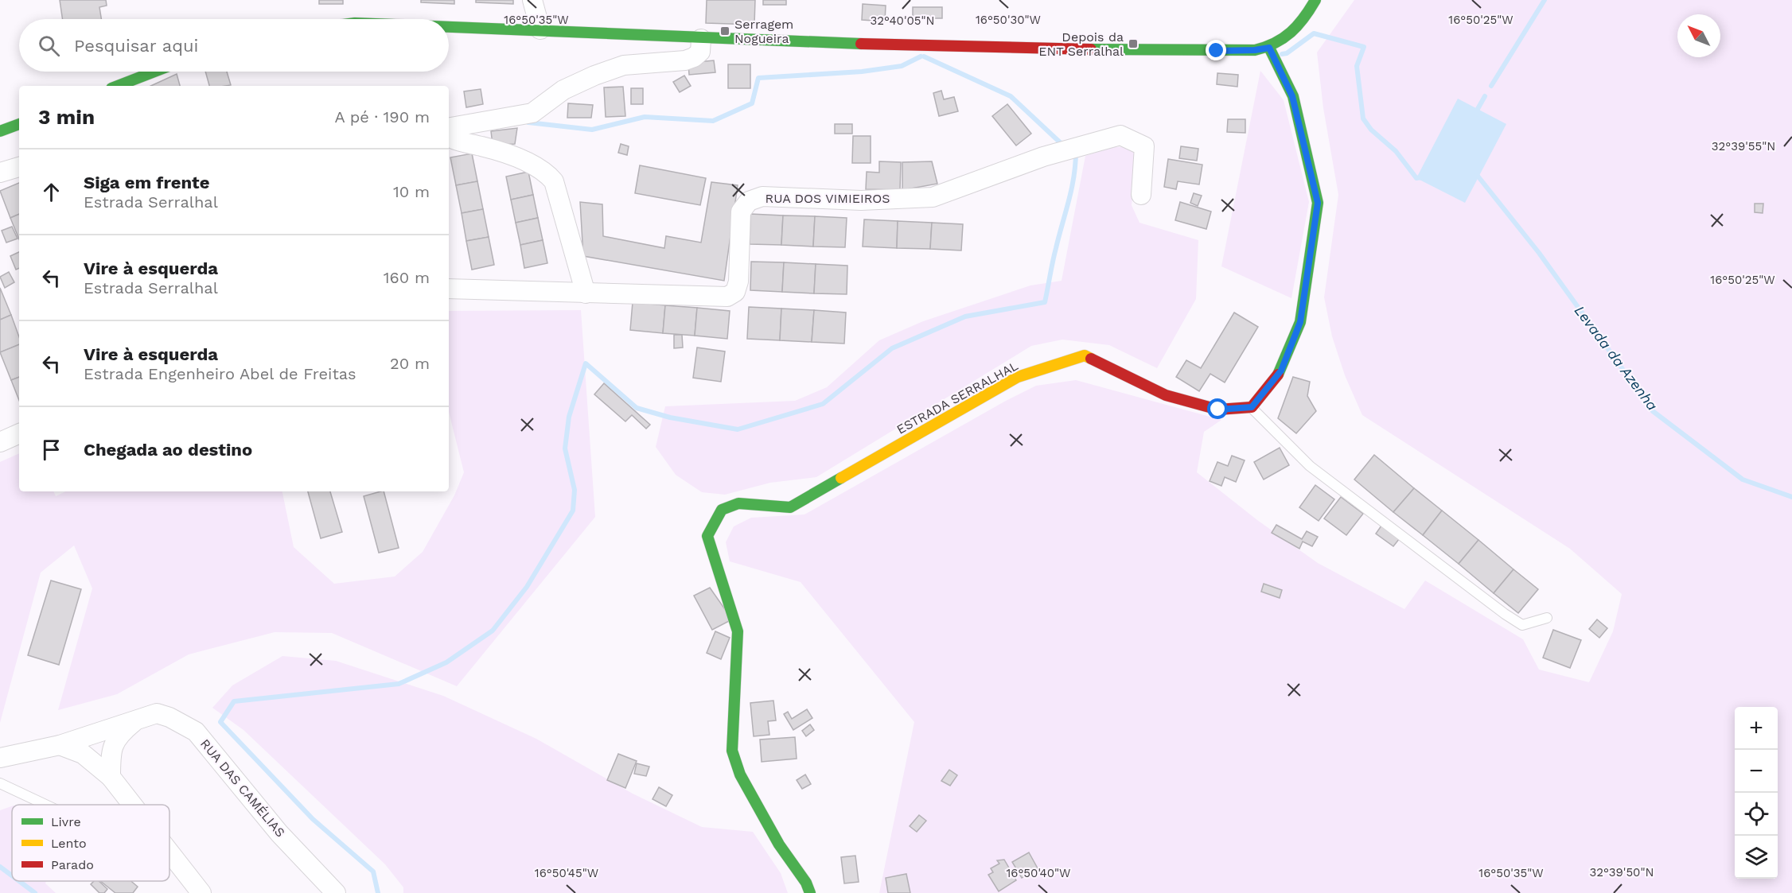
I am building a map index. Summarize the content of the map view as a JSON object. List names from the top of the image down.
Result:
{
  "streets": {
    "street": ["RUA DOS VIMIEIROS", "ESTRADA SERRALHAL", "RUA DAS CAMÉLIAS"]
  },
  "water": ["Levada da Azenha"],
  "places": {
    "transit": ["Serragem Nogueira", "Depois da ENT Serralhal"]
  },
  "legend": ["Livre", "Lento", "Parado"],
  "north": "top left",
  "page": {
    "search": "Pesquisar aqui",
    "heading": ["3 min", "A pé · 190 m"],
    "list": [
      ["Siga em frente", "Estrada Serralhal", "10 m"],
      ["Vire à esquerda", "Estrada Serralhal", "160 m"],
      ["Vire à esquerda", "Estrada Engenheiro Abel de Freitas", "20 m"],
      "Chegada ao destino"
    ],
    "map_buttons": ["+", "−"]
  },
  "coordinates": [
    "16°50'35\"W",
    "16°50'30\"W",
    "16°50'25\"W",
    "32°40'05\"N",
    "32°39'55\"N",
    "32°39'50\"N",
    "16°50'45\"W",
    "16°50'40\"W"
  ]
}
